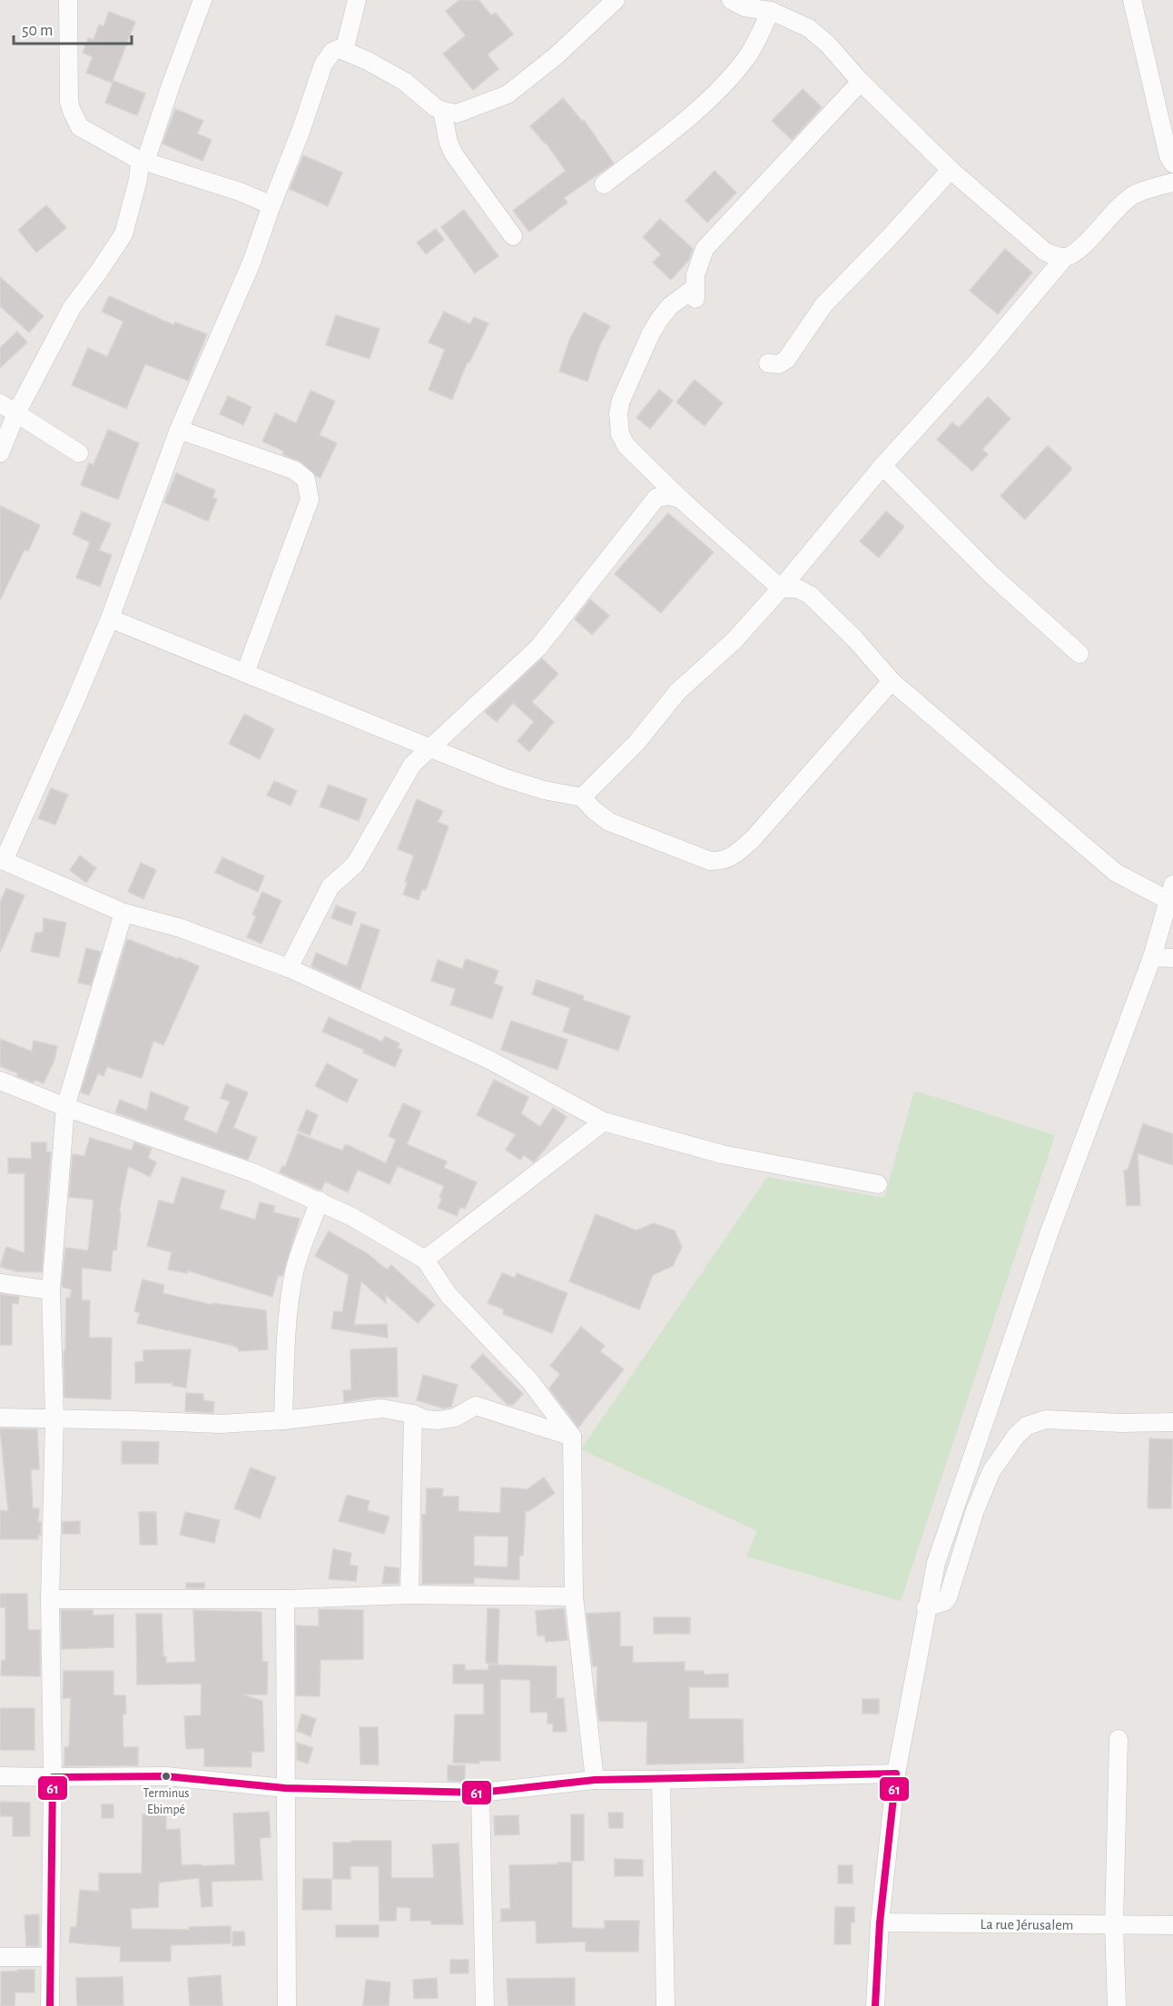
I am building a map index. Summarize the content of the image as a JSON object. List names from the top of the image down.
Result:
{
  "streets": {
    "street": ["La rue Jérusalem"]
  },
  "places": ["Terminus Ebimpé"],
  "lines": ["transit line 61"],
  "scale_bar": "50 m"
}
